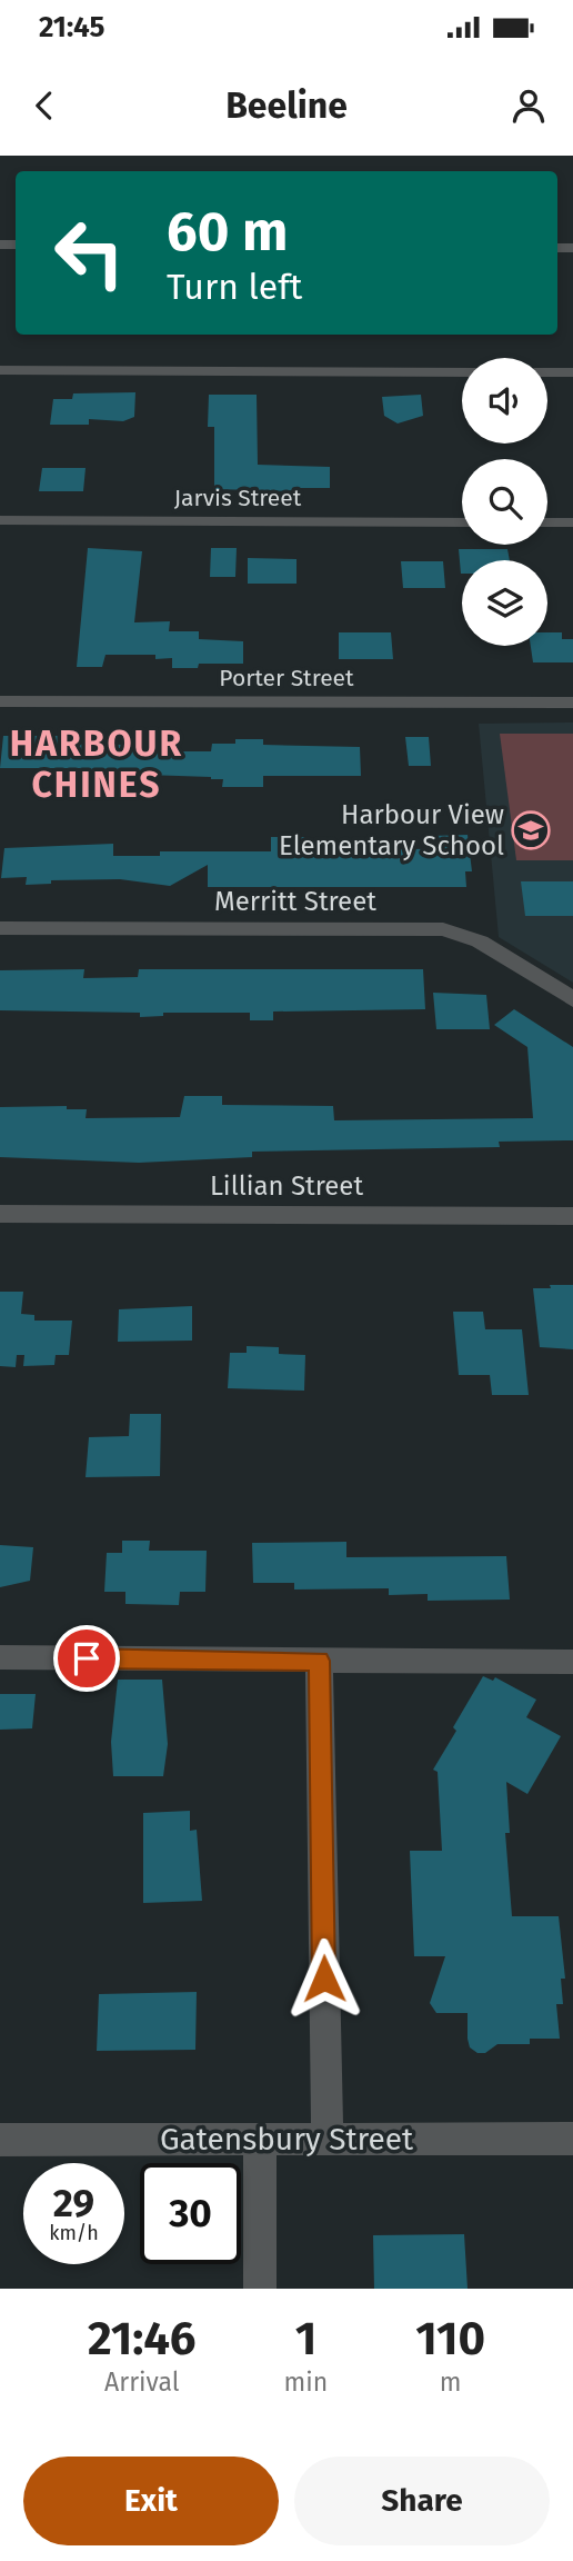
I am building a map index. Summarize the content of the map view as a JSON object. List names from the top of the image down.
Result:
{
  "streets": {
    "street": [
      "Jarvis Street",
      "Porter Street",
      "Merritt Street",
      "Lillian Street",
      "Gatensbury Street"
    ]
  },
  "districts": ["HARBOUR CHINES"],
  "places": {
    "school or university": ["Harbour View Elementary School"]
  },
  "page": {
    "status": "21:45",
    "header": "Beeline",
    "turn": ["60 m", "Turn left"],
    "speed": "29 km/h",
    "limit": "30",
    "eta": [
      "21:46",
      "Arrival",
      "1",
      "min",
      "110",
      "m"
    ],
    "buttons": ["Exit", "Share"]
  }
}
